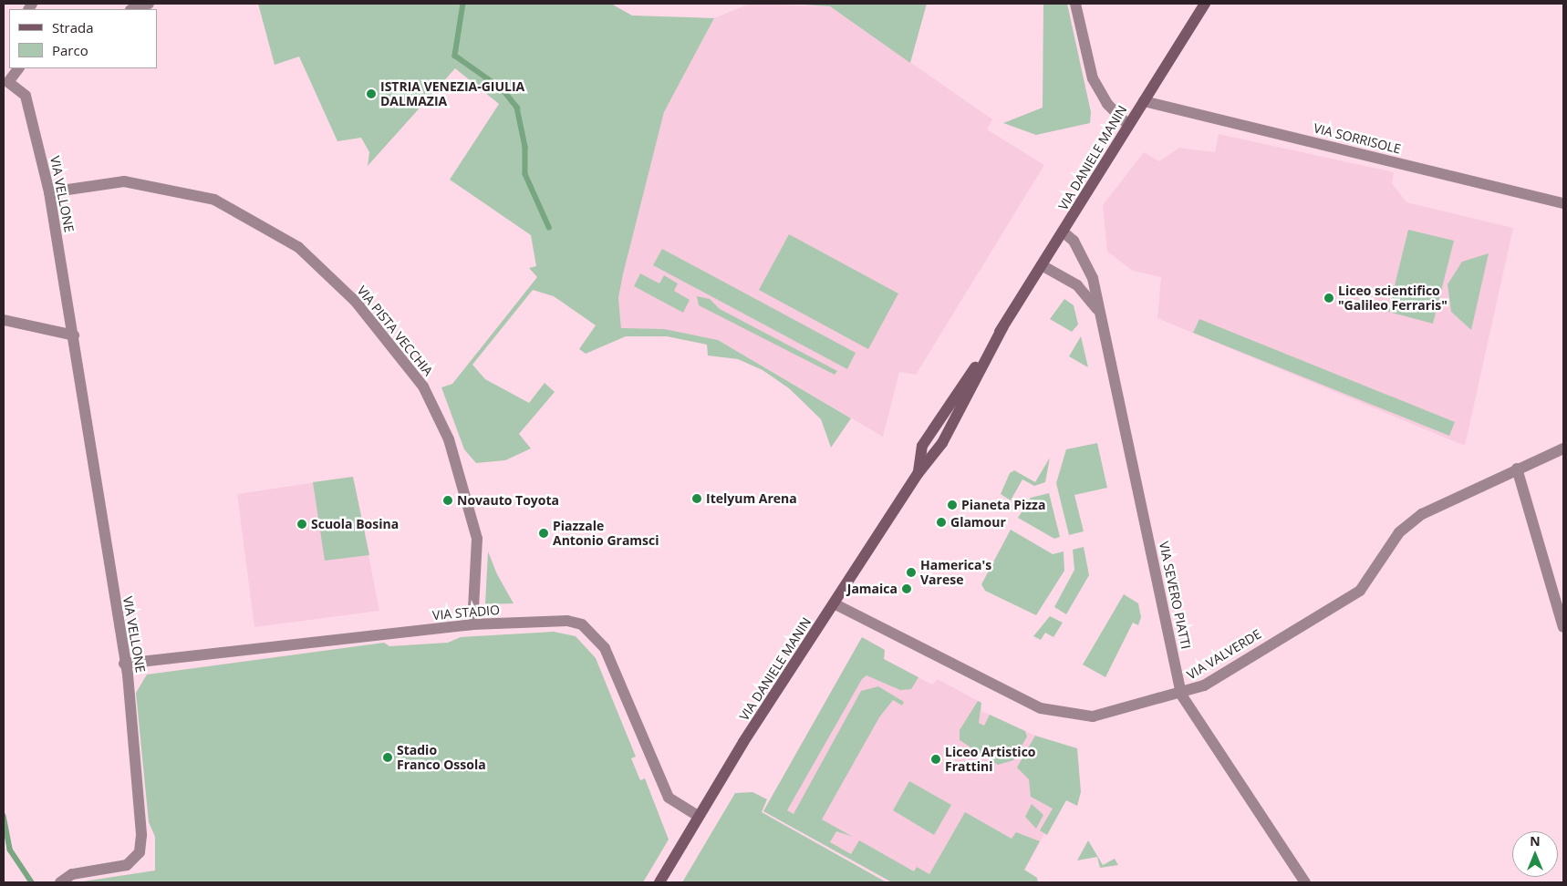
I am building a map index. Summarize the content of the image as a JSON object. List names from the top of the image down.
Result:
{
  "streets": {
    "main road": ["VIA DANIELE MANIN"],
    "street": [
      "VIA SORRISOLE",
      "VIA VELLONE",
      "VIA PISTA VECCHIA",
      "VIA SEVERO PIATTI",
      "VIA STADIO",
      "VIA VALVERDE"
    ]
  },
  "crossings": [
    ["VIA SORRISOLE", "VIA DANIELE MANIN"],
    ["VIA DANIELE MANIN", "VIA SEVERO PIATTI"],
    ["VIA DANIELE MANIN", "VIA STADIO"],
    ["VIA DANIELE MANIN", "VIA VALVERDE"],
    ["VIA VELLONE", "VIA PISTA VECCHIA"],
    ["VIA VELLONE", "VIA STADIO"],
    ["VIA PISTA VECCHIA", "VIA STADIO"],
    ["VIA SEVERO PIATTI", "VIA VALVERDE"]
  ],
  "places": [
    "ISTRIA VENEZIA-GIULIA DALMAZIA",
    "Liceo scientifico \"Galileo Ferraris\"",
    "Itelyum Arena",
    "Novauto Toyota",
    "Pianeta Pizza",
    "Glamour",
    "Scuola Bosina",
    "Piazzale Antonio Gramsci",
    "Hamerica's Varese",
    "Jamaica",
    "Stadio Franco Ossola",
    "Liceo Artistico Frattini"
  ],
  "legend": ["Strada", "Parco"],
  "north": "top"
}
